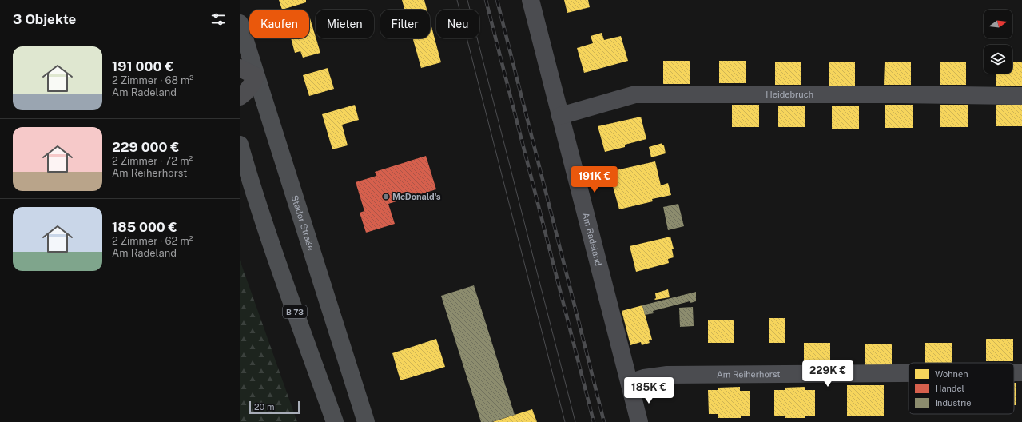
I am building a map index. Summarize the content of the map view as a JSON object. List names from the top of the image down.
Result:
{
  "streets": {
    "main road": ["Stader Straße", "B 73"],
    "street": ["Heidebruch", "Am Radeland", "Am Reiherhorst"]
  },
  "crossings": [
    ["Heidebruch", "Am Radeland"],
    ["Am Radeland", "Am Reiherhorst"]
  ],
  "places": ["McDonald's"],
  "legend": ["Wohnen", "Handel", "Industrie"],
  "scale_bar": "20 m",
  "north": "right",
  "page": {
    "heading": "3 Objekte",
    "chip": [
      "Kaufen",
      "Mieten",
      "Filter",
      "Neu"
    ],
    "list": [
      {
        "name": "191 000 €",
        "note": "2 Zimmer · 68 m² · Am Radeland"
      },
      {
        "name": "229 000 €",
        "note": "2 Zimmer · 72 m² · Am Reiherhorst"
      },
      {
        "name": "185 000 €",
        "note": "2 Zimmer · 62 m² · Am Radeland"
      }
    ],
    "price": ["191K €", "229K €", "185K €"],
    "scale": "20 m"
  }
}
